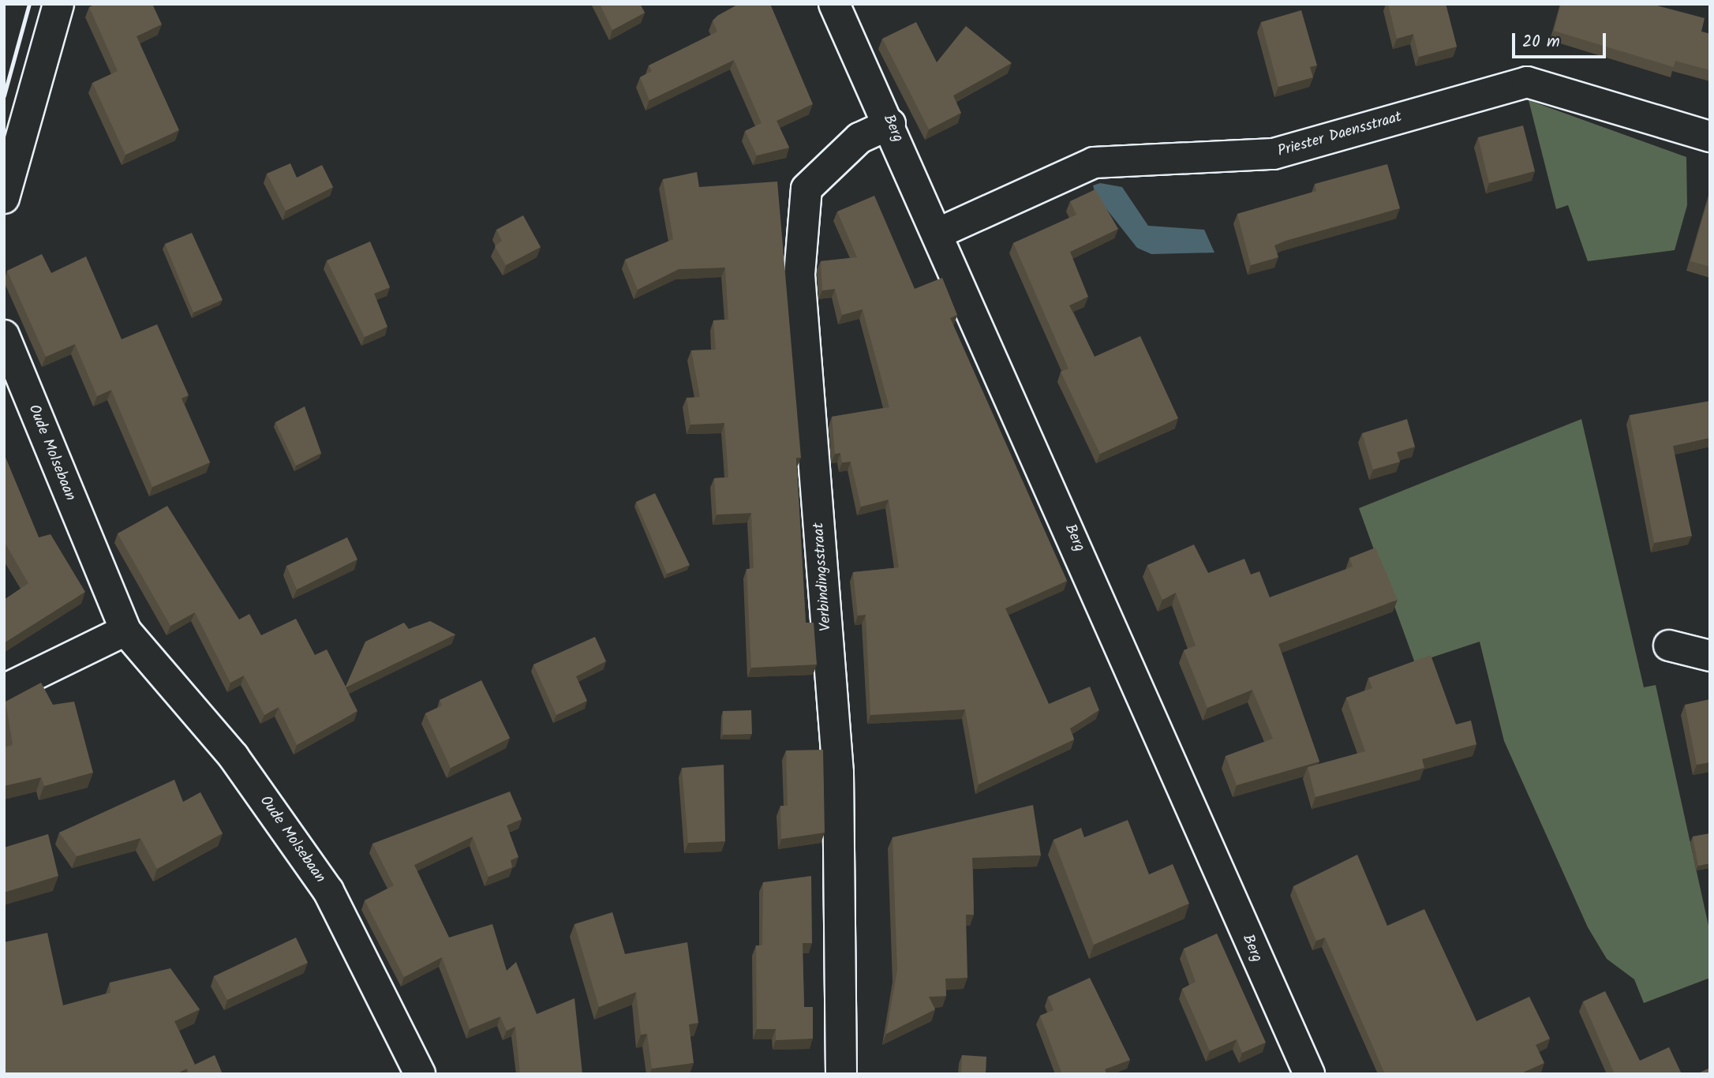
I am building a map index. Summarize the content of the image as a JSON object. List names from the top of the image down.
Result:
{
  "streets": {
    "street": [
      "Berg",
      "Priester Daensstraat",
      "Oude Molsebaan",
      "Verbindingsstraat"
    ]
  },
  "crossings": [
    ["Berg", "Priester Daensstraat"],
    ["Berg", "Verbindingsstraat"]
  ],
  "scale_bar": "20 m"
}
